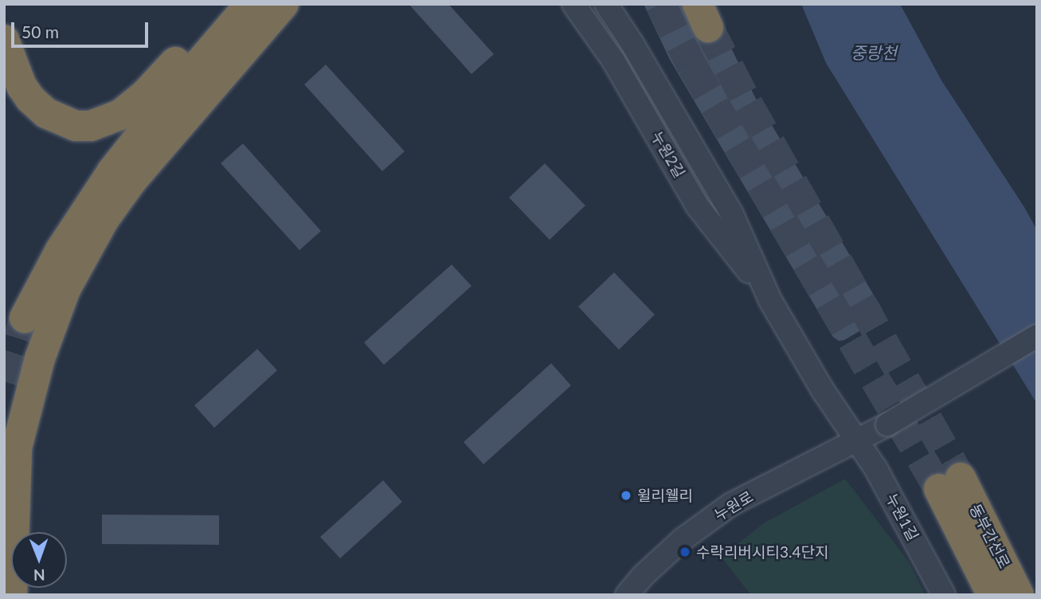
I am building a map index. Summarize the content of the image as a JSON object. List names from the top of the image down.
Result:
{
  "streets": {
    "highway": ["동부간선로"],
    "street": ["누원2길", "누원로", "누원1길"]
  },
  "crossings": [
    ["누원2길", "누원로"],
    ["누원2길", "누원1길"],
    ["누원로", "누원1길"]
  ],
  "water": ["중랑천"],
  "places": ["윌리웰리", "수락리버시티3.4단지"],
  "scale_bar": "50 m",
  "north": "bottom"
}
